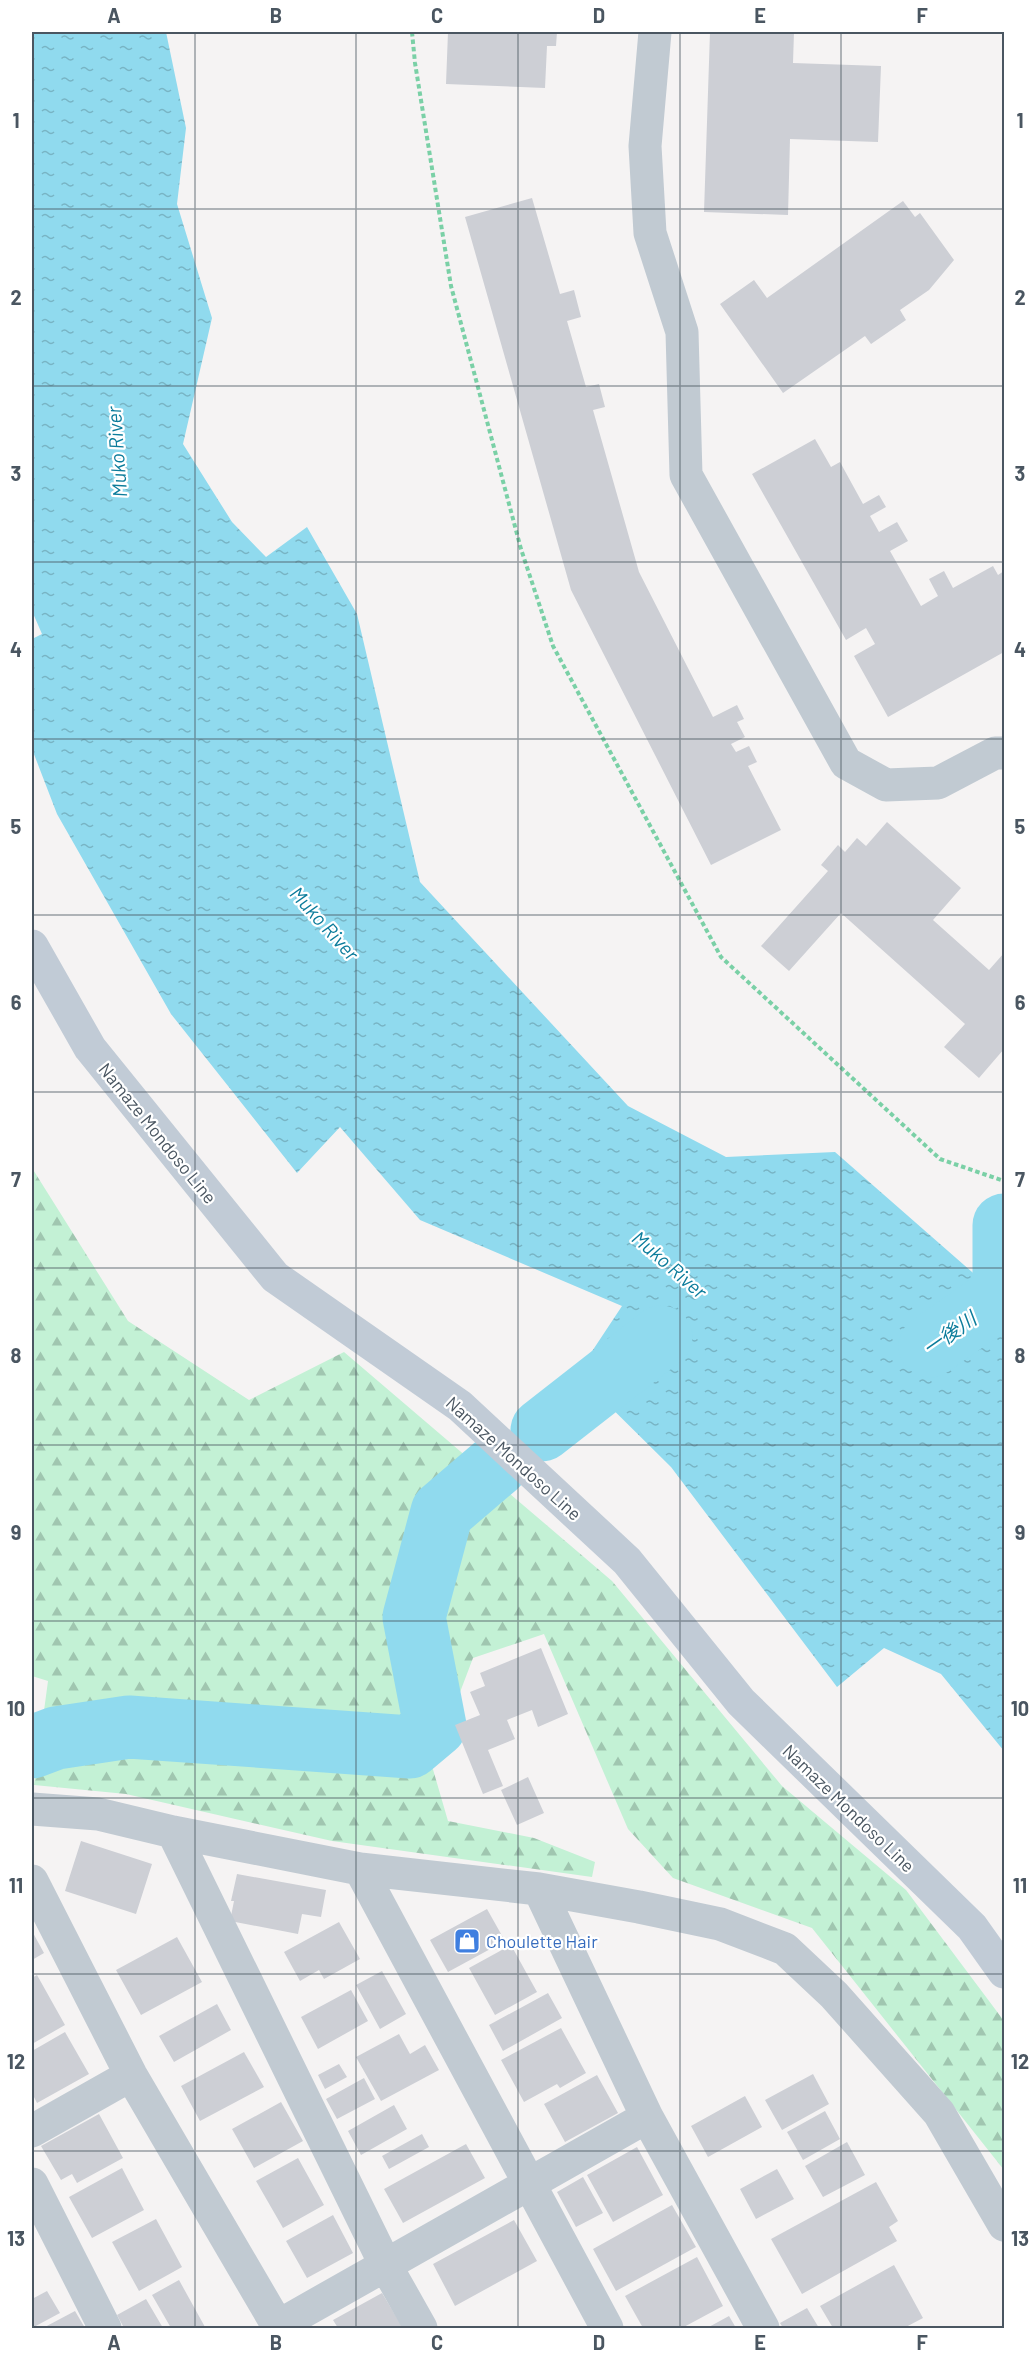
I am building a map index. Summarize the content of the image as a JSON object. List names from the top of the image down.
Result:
{
  "streets": {
    "main road": ["Namaze Mondoso Line"]
  },
  "water": ["Muko River", "一後川"],
  "places": {
    "shop": ["Choulette Hair"]
  },
  "grid": {
    "columns": [
      "A",
      "B",
      "C",
      "D",
      "E",
      "F"
    ],
    "rows": [
      "1",
      "2",
      "3",
      "4",
      "5",
      "6",
      "7",
      "8",
      "9",
      "10",
      "11",
      "12",
      "13"
    ]
  }
}
